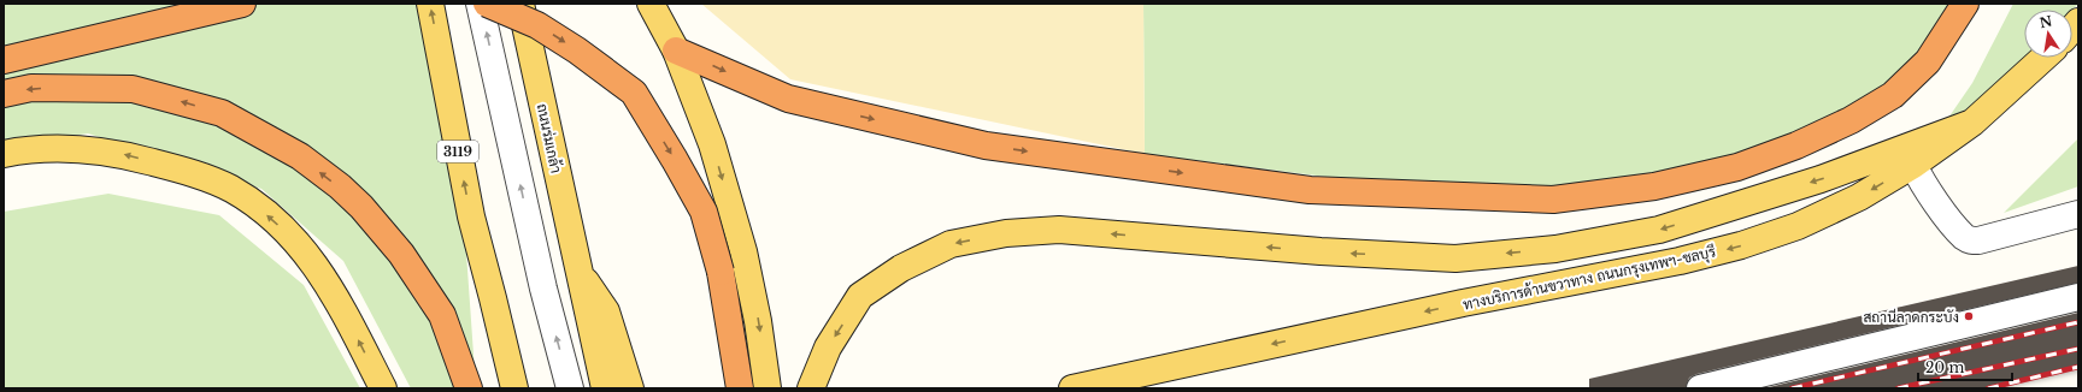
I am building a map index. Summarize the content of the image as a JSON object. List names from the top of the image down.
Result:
{
  "streets": {
    "main road": ["ถนนร่มเกล้า", "3119", "ทางบริการด้านขวาทาง ถนนกรุงเทพฯ-ชลบุรี"]
  },
  "places": ["สถานีลาดกระบัง"],
  "scale_bar": "20 m",
  "north": "top"
}
